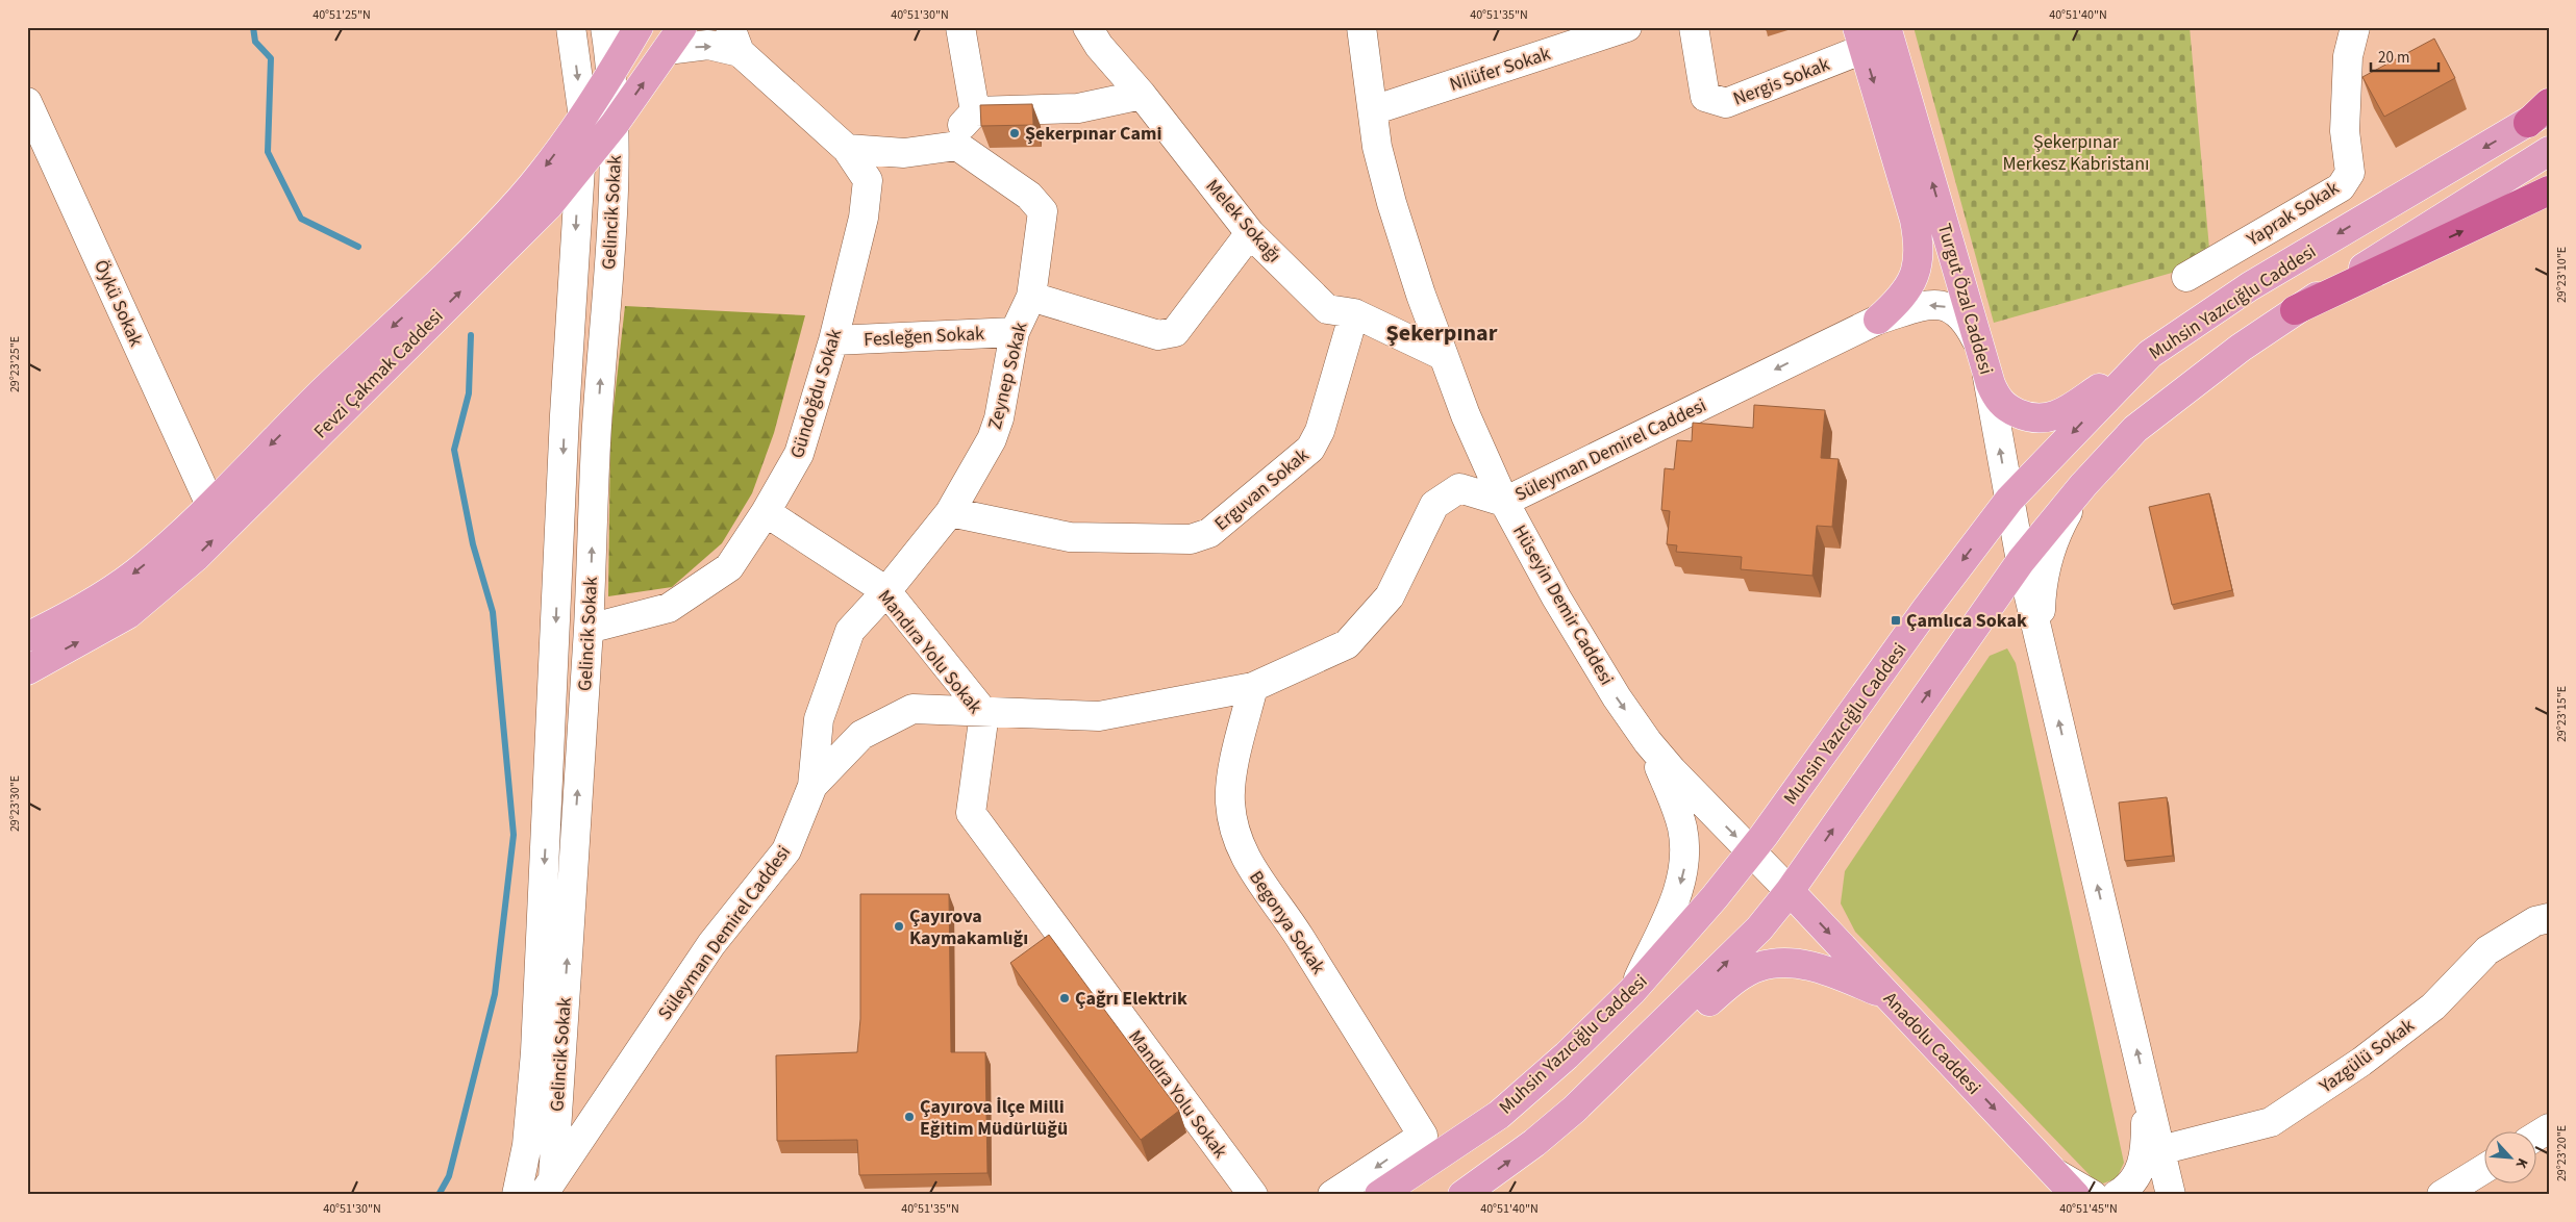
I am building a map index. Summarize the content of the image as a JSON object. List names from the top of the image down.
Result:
{
  "streets": {
    "main road": [
      "Turgut Özal Caddesi",
      "Muhsin Yazıcığlu Caddesi",
      "Fevzi Çakmak Caddesi",
      "Anadolu Caddesi"
    ],
    "street": [
      "Nilüfer Sokak",
      "Nergis Sokak",
      "Gelincik Sokak",
      "Yaprak Sokak",
      "Melek Sokağı",
      "Öykü Sokak",
      "Fesleğen Sokak",
      "Zeynep Sokak",
      "Gündoğdu Sokak",
      "Süleyman Demirel Caddesi",
      "Erguvan Sokak",
      "Hüseyin Demir Caddesi",
      "Mandıra Yolu Sokak",
      "Begonya Sokak",
      "Yazgülü Sokak"
    ]
  },
  "crossings": [
    ["Nilüfer Sokak", "Hüseyin Demir Caddesi"],
    ["Nergis Sokak", "Turgut Özal Caddesi"],
    ["Gelincik Sokak", "Fevzi Çakmak Caddesi"],
    ["Gelincik Sokak", "Gündoğdu Sokak"],
    ["Gelincik Sokak", "Süleyman Demirel Caddesi"],
    ["Melek Sokağı", "Erguvan Sokak"],
    ["Melek Sokağı", "Hüseyin Demir Caddesi"],
    ["Turgut Özal Caddesi", "Muhsin Yazıcığlu Caddesi"],
    ["Turgut Özal Caddesi", "Süleyman Demirel Caddesi"],
    ["Muhsin Yazıcığlu Caddesi", "Süleyman Demirel Caddesi"],
    ["Muhsin Yazıcığlu Caddesi", "Hüseyin Demir Caddesi"],
    ["Öykü Sokak", "Fevzi Çakmak Caddesi"],
    ["Fesleğen Sokak", "Zeynep Sokak"],
    ["Fesleğen Sokak", "Gündoğdu Sokak"],
    ["Zeynep Sokak", "Süleyman Demirel Caddesi"],
    ["Zeynep Sokak", "Erguvan Sokak"],
    ["Zeynep Sokak", "Mandıra Yolu Sokak"],
    ["Gündoğdu Sokak", "Mandıra Yolu Sokak"],
    ["Süleyman Demirel Caddesi", "Hüseyin Demir Caddesi"],
    ["Süleyman Demirel Caddesi", "Mandıra Yolu Sokak"],
    ["Süleyman Demirel Caddesi", "Begonya Sokak"],
    ["Hüseyin Demir Caddesi", "Anadolu Caddesi"]
  ],
  "one_way": ["Hüseyin Demir Caddesi", "Begonya Sokak", "Anadolu Caddesi"],
  "districts": ["Şekerpınar"],
  "parks": ["Şekerpınar Merkesz Kabristanı"],
  "places": {
    "other": [
      "Şekerpınar Cami",
      "Çayırova Kaymakamlığı",
      "Çağrı Elektrik",
      "Çayırova İlçe Milli Eğitim Müdürlüğü"
    ],
    "transit": ["Çamlıca Sokak"]
  },
  "scale_bar": "20 m",
  "north": "bottom right",
  "coordinates": [
    "40°51'25\"N",
    "40°51'30\"N",
    "40°51'35\"N",
    "40°51'40\"N",
    "29°23'10\"E",
    "29°23'25\"E",
    "29°23'15\"E",
    "29°23'30\"E",
    "29°23'20\"E",
    "40°51'45\"N"
  ]
}
